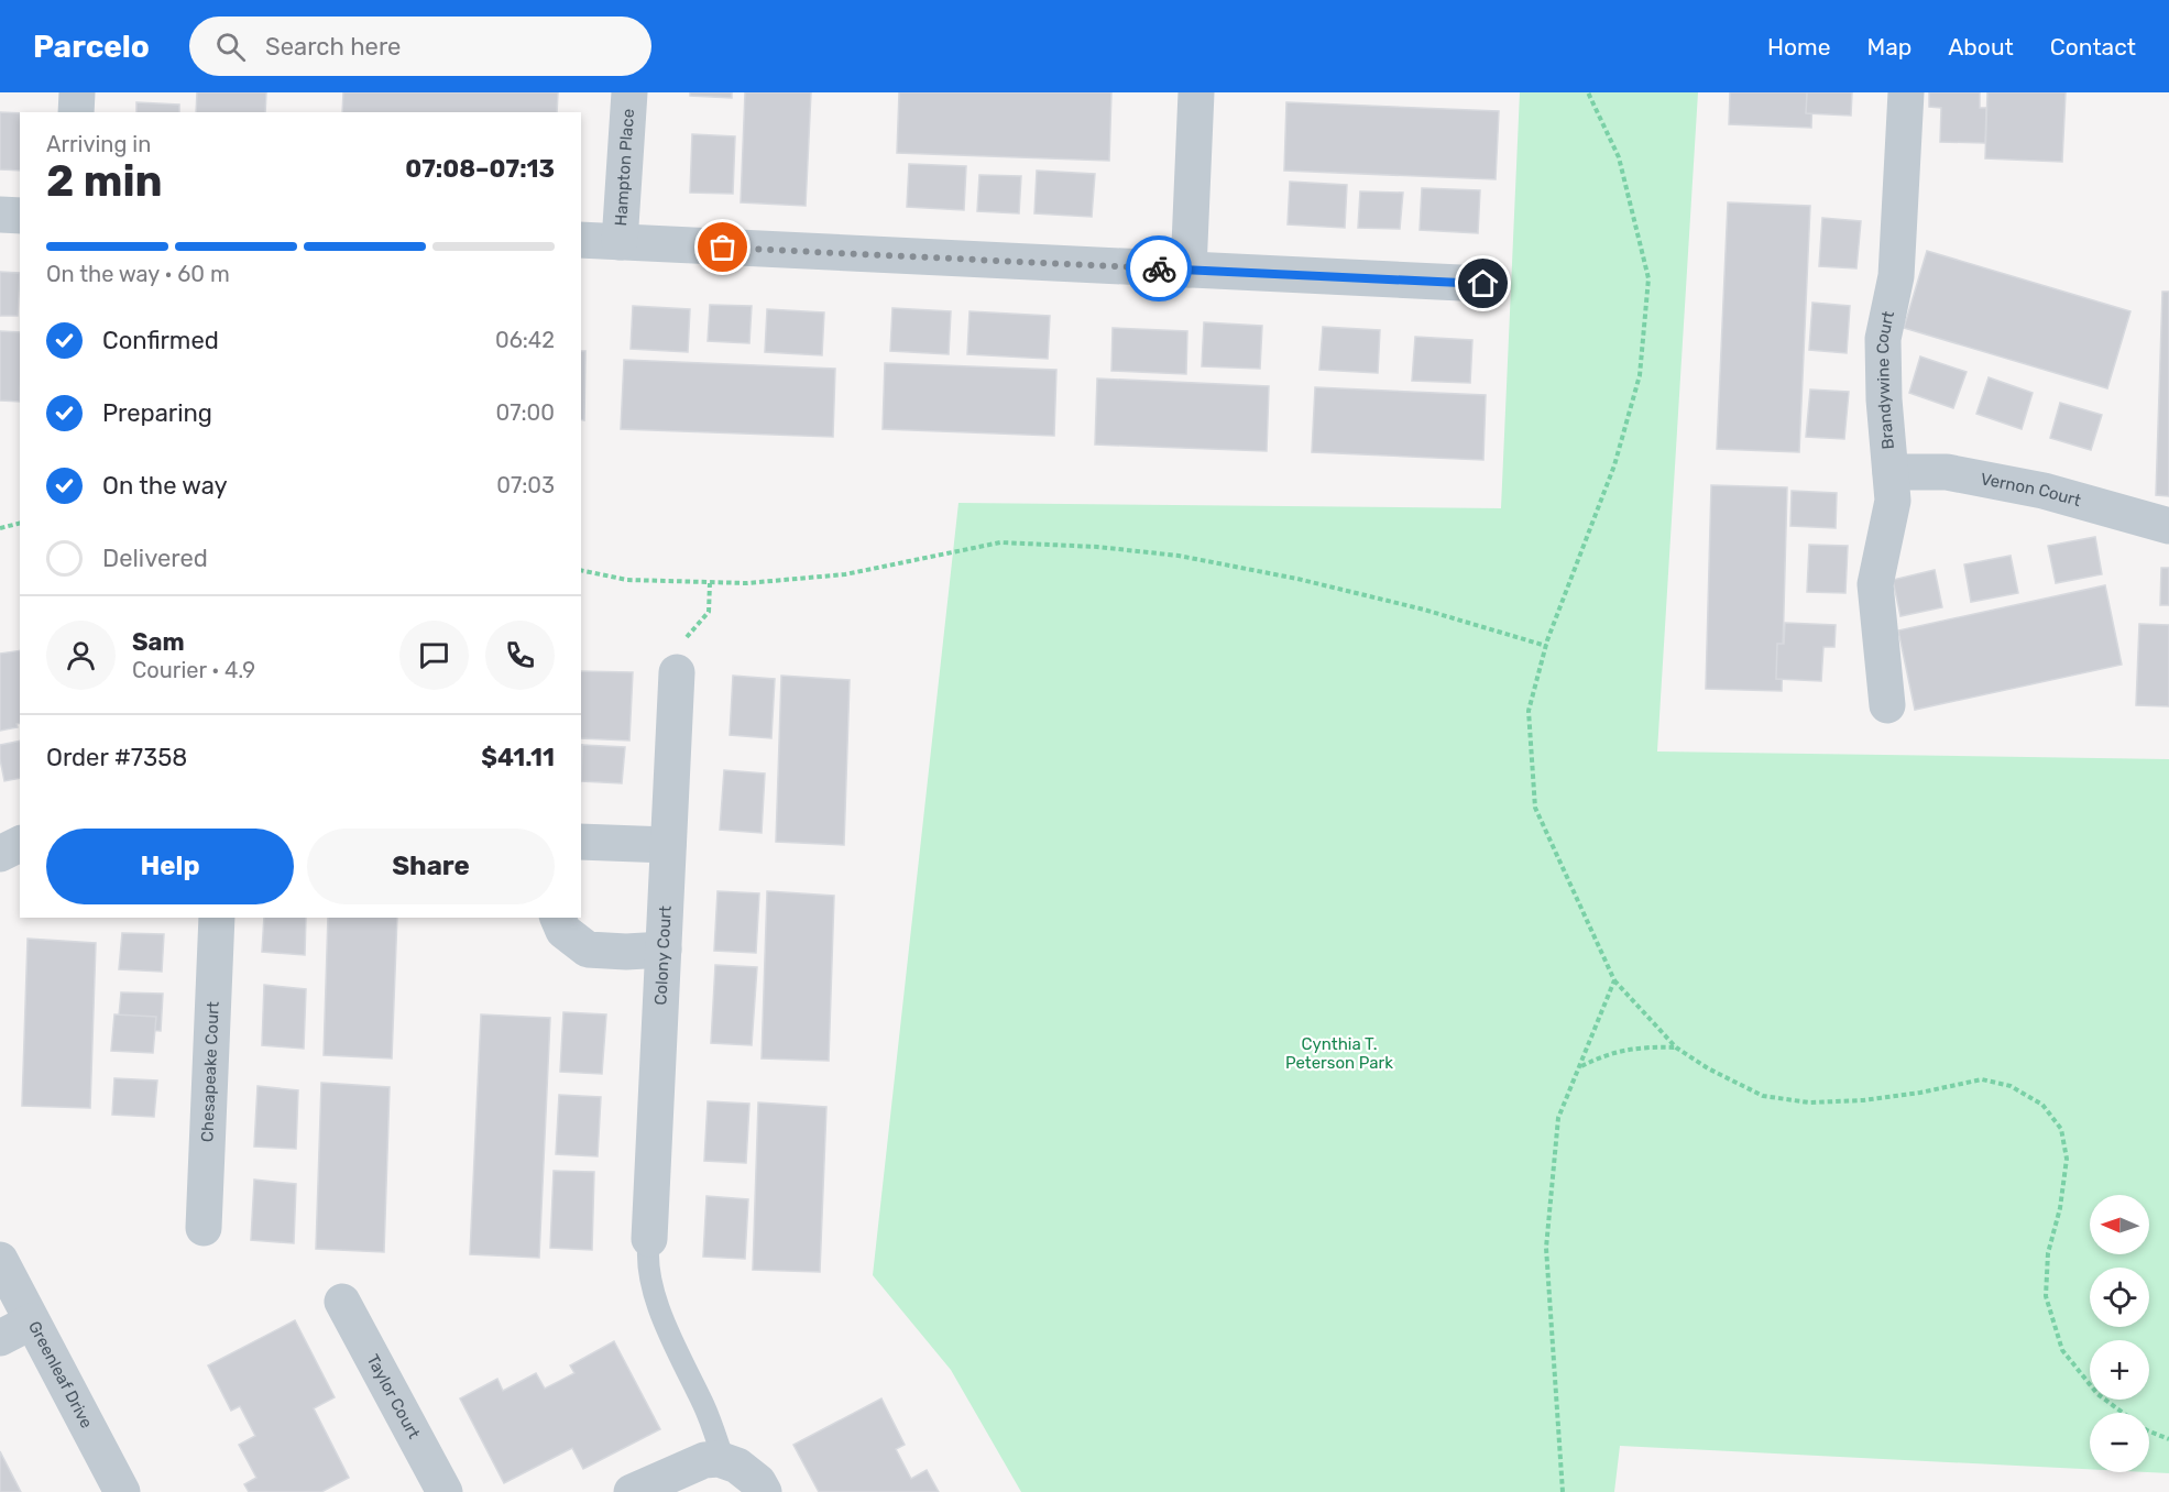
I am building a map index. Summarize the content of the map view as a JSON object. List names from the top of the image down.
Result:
{
  "streets": {
    "street": [
      "Hampton Place",
      "Brandywine Court",
      "Vernon Court",
      "Colony Court",
      "Chesapeake Court",
      "Greenleaf Drive",
      "Taylor Court"
    ]
  },
  "crossings": [
    ["Brandywine Court", "Vernon Court"]
  ],
  "parks": ["Cynthia T. Peterson Park"],
  "north": "left",
  "page": {
    "header": "Parcelo",
    "search": "Search here",
    "nav": [
      "Home",
      "Map",
      "About",
      "Contact"
    ],
    "heading": ["2 min", "Arriving in", "07:08–07:13"],
    "panel": [
      "Sam",
      "Courier · 4.9",
      "Order #7358",
      "$41.11"
    ],
    "bar": "On the way · 60 m",
    "list": [
      ["Confirmed", "06:42"],
      ["Preparing", "07:00"],
      ["On the way", "07:03"],
      "Delivered"
    ],
    "buttons": ["Help", "Share"],
    "map_buttons": ["+", "−"]
  }
}
